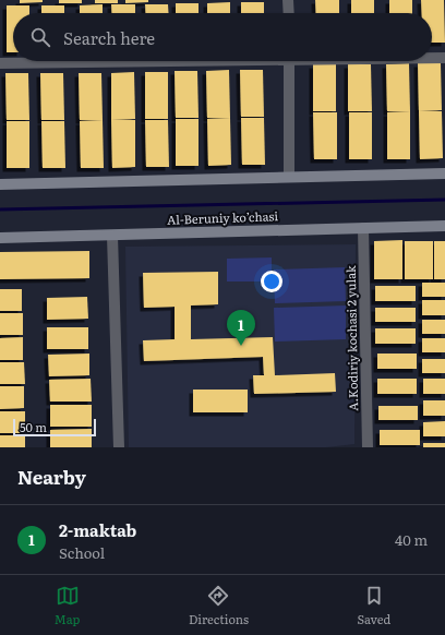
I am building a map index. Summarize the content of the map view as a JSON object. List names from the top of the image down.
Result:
{
  "streets": {
    "main road": ["Al-Beruniy ko’chasi"],
    "street": ["A.Kodiriy kochasi 2 yulak"]
  },
  "crossings": [
    ["Al-Beruniy ko’chasi", "A.Kodiriy kochasi 2 yulak"]
  ],
  "scale_bar": "50 m",
  "page": {
    "search": "Search here",
    "pins": "1",
    "scale": "50 m",
    "heading": "Nearby",
    "list": [
      {
        "mark": "1",
        "name": "2-maktab",
        "note": "School",
        "value": "40 m"
      }
    ],
    "nav": ["Map", "Directions", "Saved"]
  }
}
